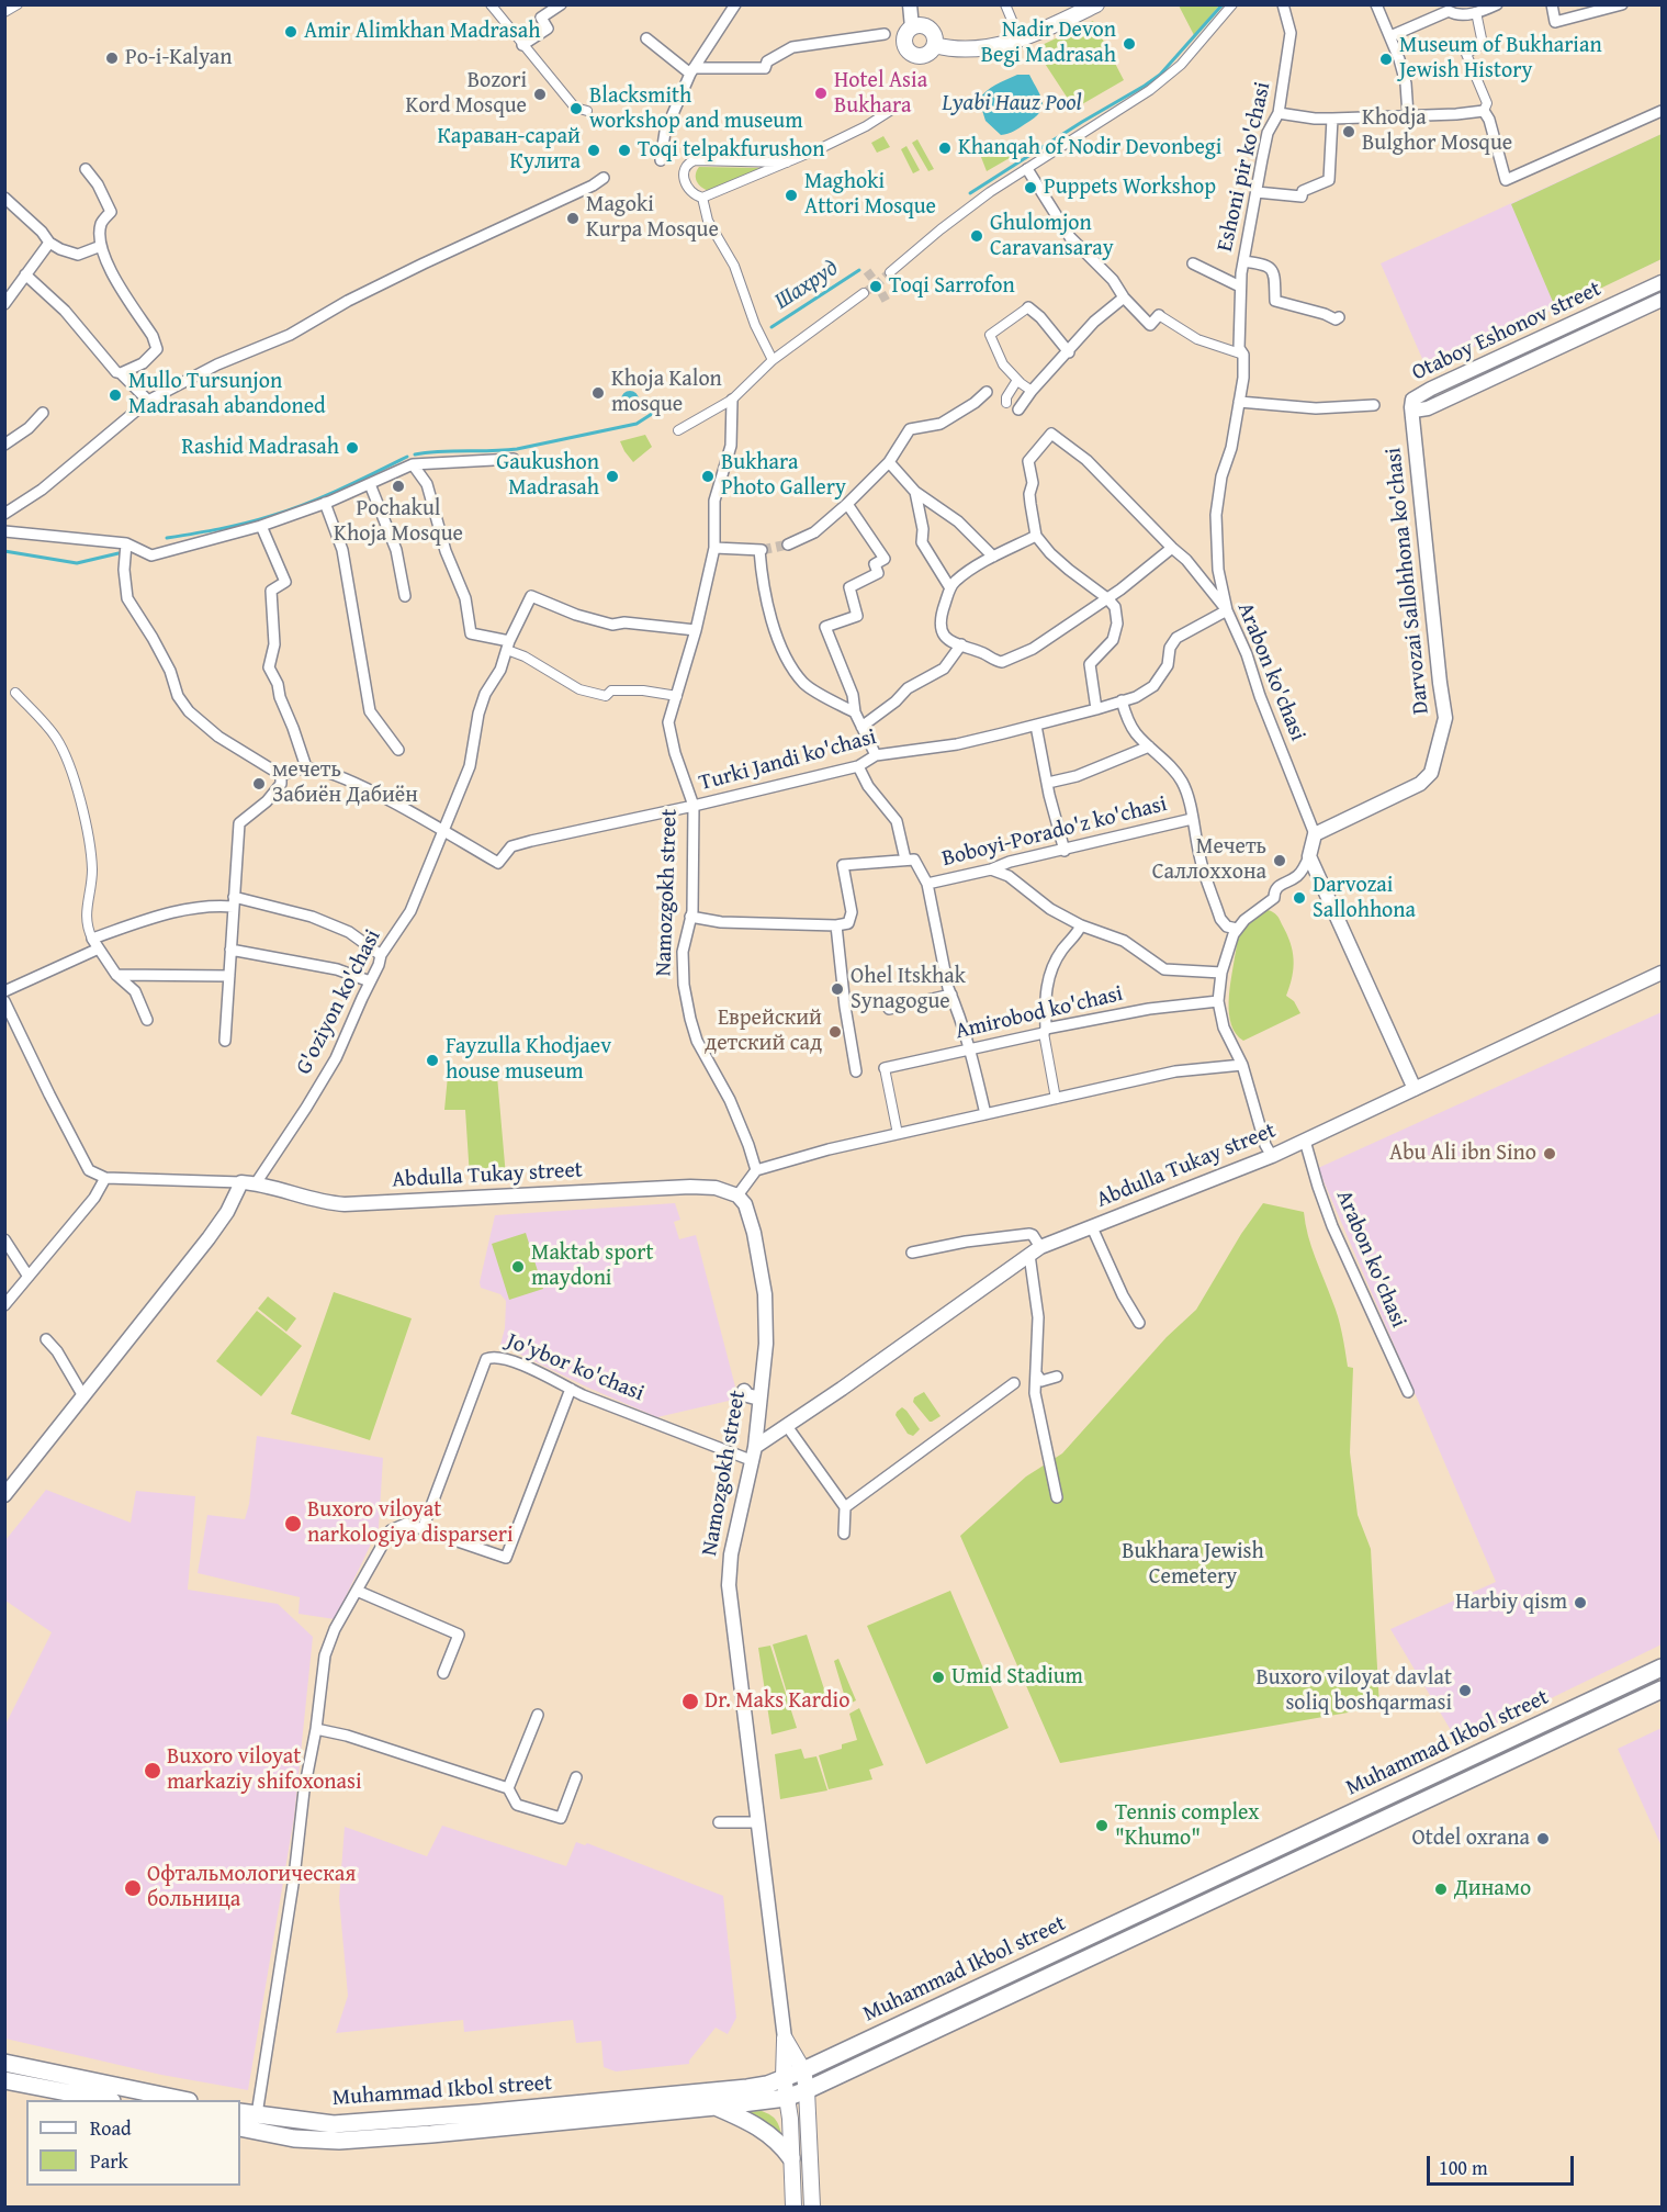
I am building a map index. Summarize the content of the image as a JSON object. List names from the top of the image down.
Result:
{
  "streets": {
    "main road": ["Muhammad Ikbol street"],
    "street": [
      "Eshoni pir ko'chasi",
      "Otaboy Eshonov street",
      "Darvozai Sallohhona ko'chasi",
      "Arabon ko'chasi",
      "Turki Jandi ko'chasi",
      "Boboyi-Porado'z ko'chasi",
      "Namozgokh street",
      "G'oziyon ko'chasi",
      "Amirobod ko'chasi",
      "Abdulla Tukay street",
      "Jo'ybor ko'chasi"
    ]
  },
  "crossings": [
    ["Eshoni pir ko'chasi", "Arabon ko'chasi"],
    ["Eshoni pir ko'chasi", "Turki Jandi ko'chasi"],
    ["Otaboy Eshonov street", "Darvozai Sallohhona ko'chasi"],
    ["Darvozai Sallohhona ko'chasi", "Arabon ko'chasi"],
    ["Arabon ko'chasi", "Turki Jandi ko'chasi"],
    ["Arabon ko'chasi", "Abdulla Tukay street"],
    ["Turki Jandi ko'chasi", "Namozgokh street"],
    ["Turki Jandi ko'chasi", "G'oziyon ko'chasi"],
    ["Namozgokh street", "G'oziyon ko'chasi"],
    ["Namozgokh street", "Abdulla Tukay street"],
    ["Namozgokh street", "Jo'ybor ko'chasi"],
    ["G'oziyon ko'chasi", "Abdulla Tukay street"],
    ["Abdulla Tukay street", "Jo'ybor ko'chasi"]
  ],
  "water": ["Lyabi Hauz Pool", "Шахруд"],
  "parks": ["Bukhara Jewish Cemetery"],
  "places": [
    "Amir Alimkhan Madrasah",
    "Nadir Devon Begi Madrasah",
    "Po-i-Kalyan",
    "Museum of Bukharian Jewish History",
    "Hotel Asia Bukhara",
    "Bozori Kord Mosque",
    "Blacksmith workshop and museum",
    "Khodja Bulghor Mosque",
    "Khanqah of Nodir Devonbegi",
    "Караван-сарай Кулита",
    "Toqi telpakfurushon",
    "Puppets Workshop",
    "Maghoki Attori Mosque",
    "Magoki Kurpa Mosque",
    "Ghulomjon Caravansaray",
    "Toqi Sarrofon",
    "Khoja Kalon mosque",
    "Mullo Tursunjon Madrasah abandoned",
    "Rashid Madrasah",
    "Gaukushon Madrasah",
    "Bukhara Photo Gallery",
    "Pochakul Khoja Mosque",
    "мечеть Забиён Дабиён",
    "Мечеть Саллоххона",
    "Darvozai Sallohhona",
    "Ohel Itskhak Synagogue",
    "Еврейский детский сад",
    "Fayzulla Khodjaev house museum",
    "Abu Ali ibn Sino",
    "Maktab sport maydoni",
    "Buxoro viloyat narkologiya disparseri",
    "Harbiy qism",
    "Umid Stadium",
    "Buxoro viloyat davlat soliq boshqarmasi",
    "Dr. Maks Kardio",
    "Buxoro viloyat markaziy shifoxonasi",
    "Tennis complex \"Khumo\"",
    "Otdel oxrana",
    "Офтальмологическая больница",
    "Динамо"
  ],
  "legend": ["Road", "Park"],
  "scale_bar": "100 m"
}
